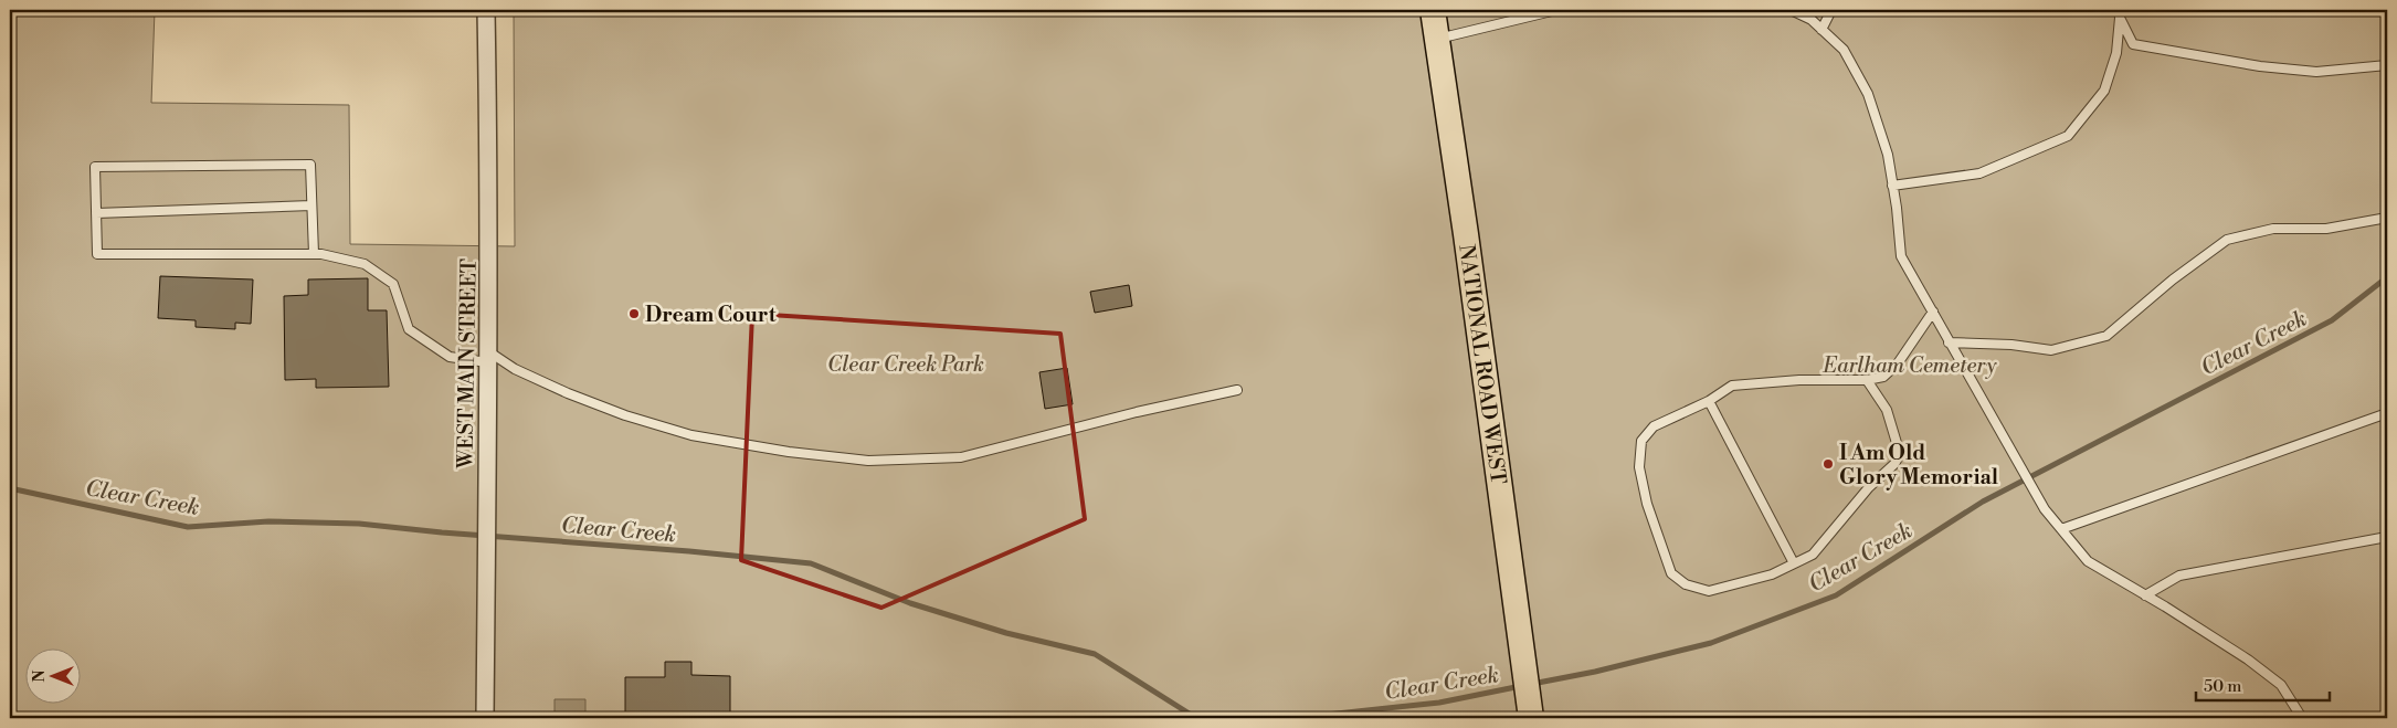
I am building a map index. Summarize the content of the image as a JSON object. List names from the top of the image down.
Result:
{
  "streets": {
    "main road": ["NATIONAL ROAD WEST"],
    "street": ["WEST MAIN STREET"]
  },
  "water": ["Clear Creek"],
  "parks": ["Clear Creek Park", "Earlham Cemetery"],
  "places": ["Dream Court", "I Am Old Glory Memorial"],
  "scale_bar": "50 m",
  "north": "left"
}
